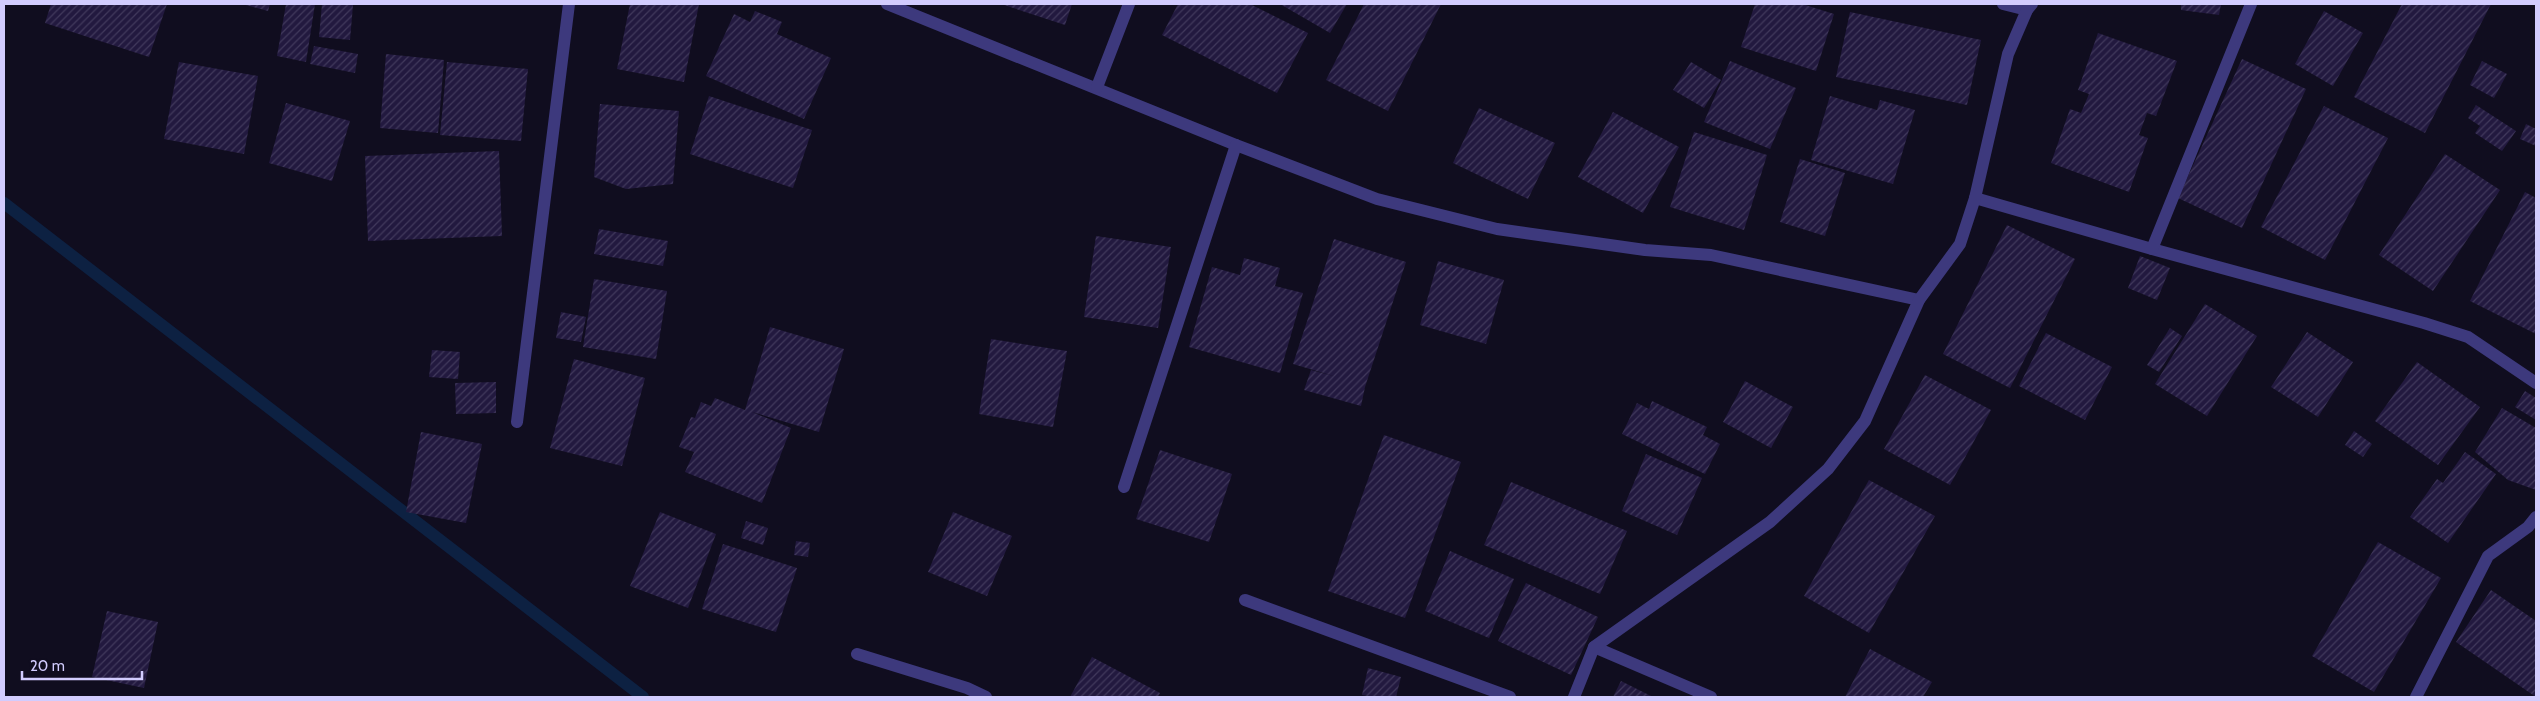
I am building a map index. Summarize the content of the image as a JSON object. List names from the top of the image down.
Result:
{
  "scale_bar": "20 m"
}
